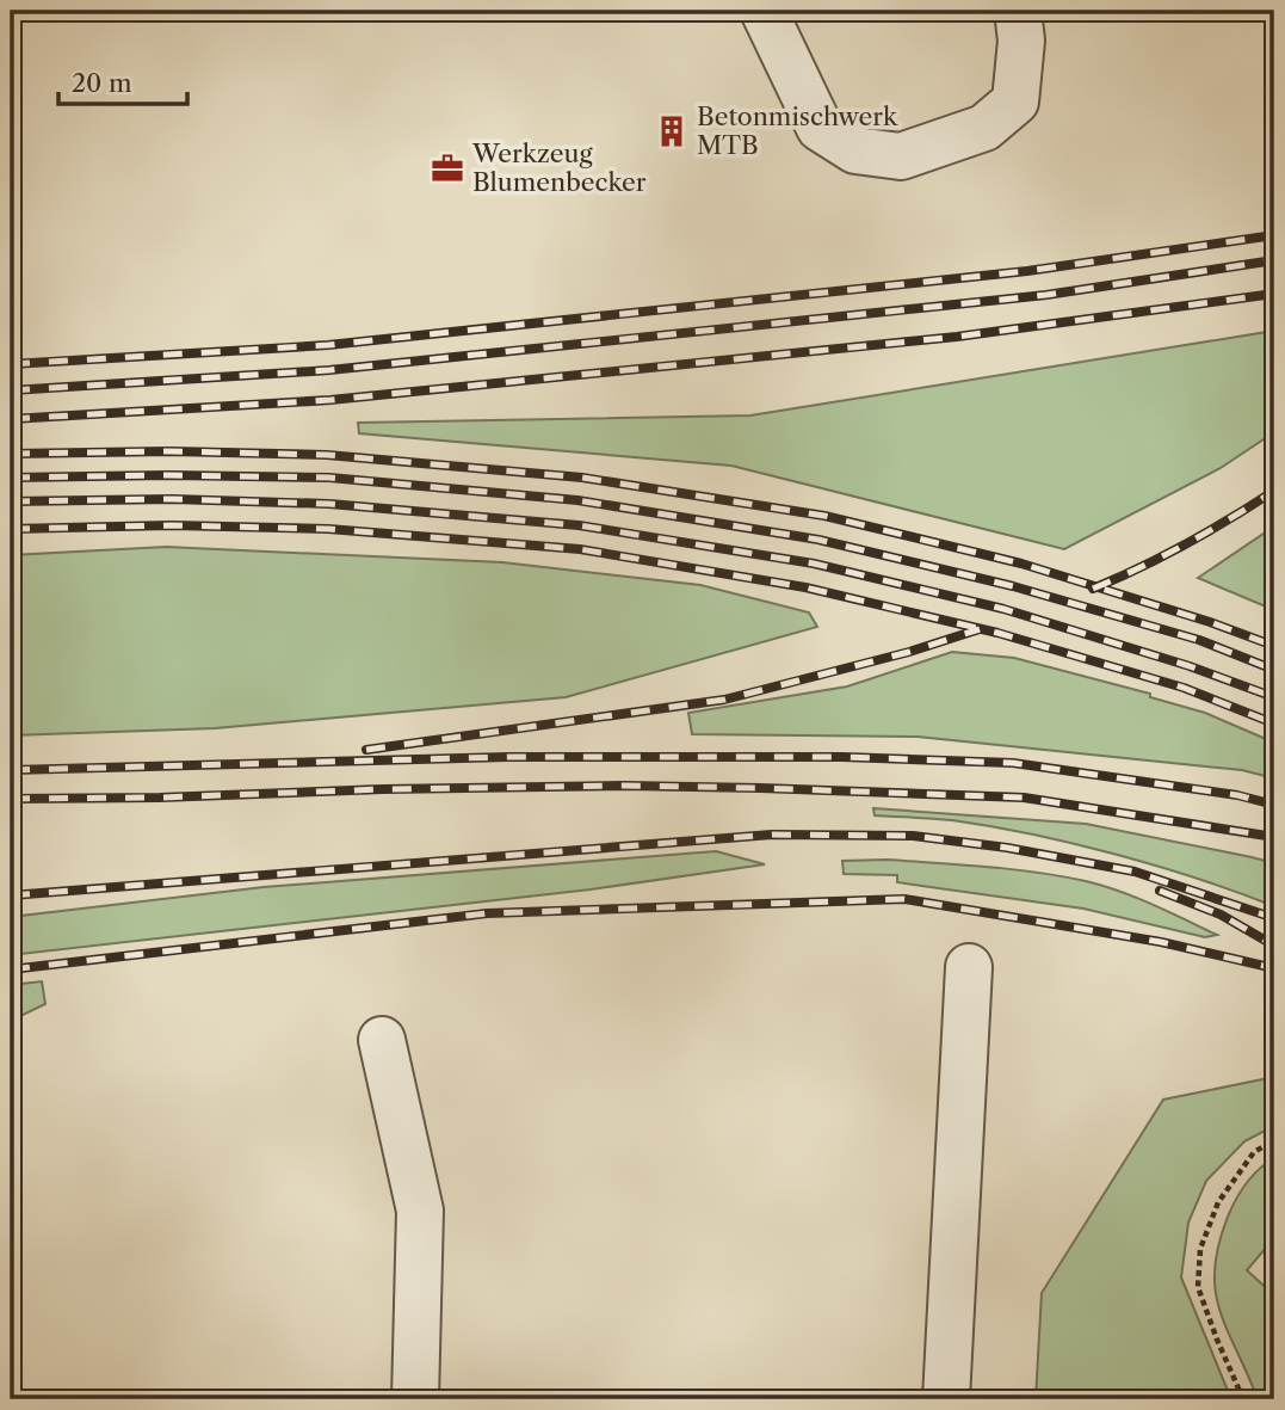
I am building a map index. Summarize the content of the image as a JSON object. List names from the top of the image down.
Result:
{
  "places": {
    "building": ["Betonmischwerk MTB"],
    "office": ["Werkzeug Blumenbecker"]
  },
  "scale_bar": "20 m"
}
